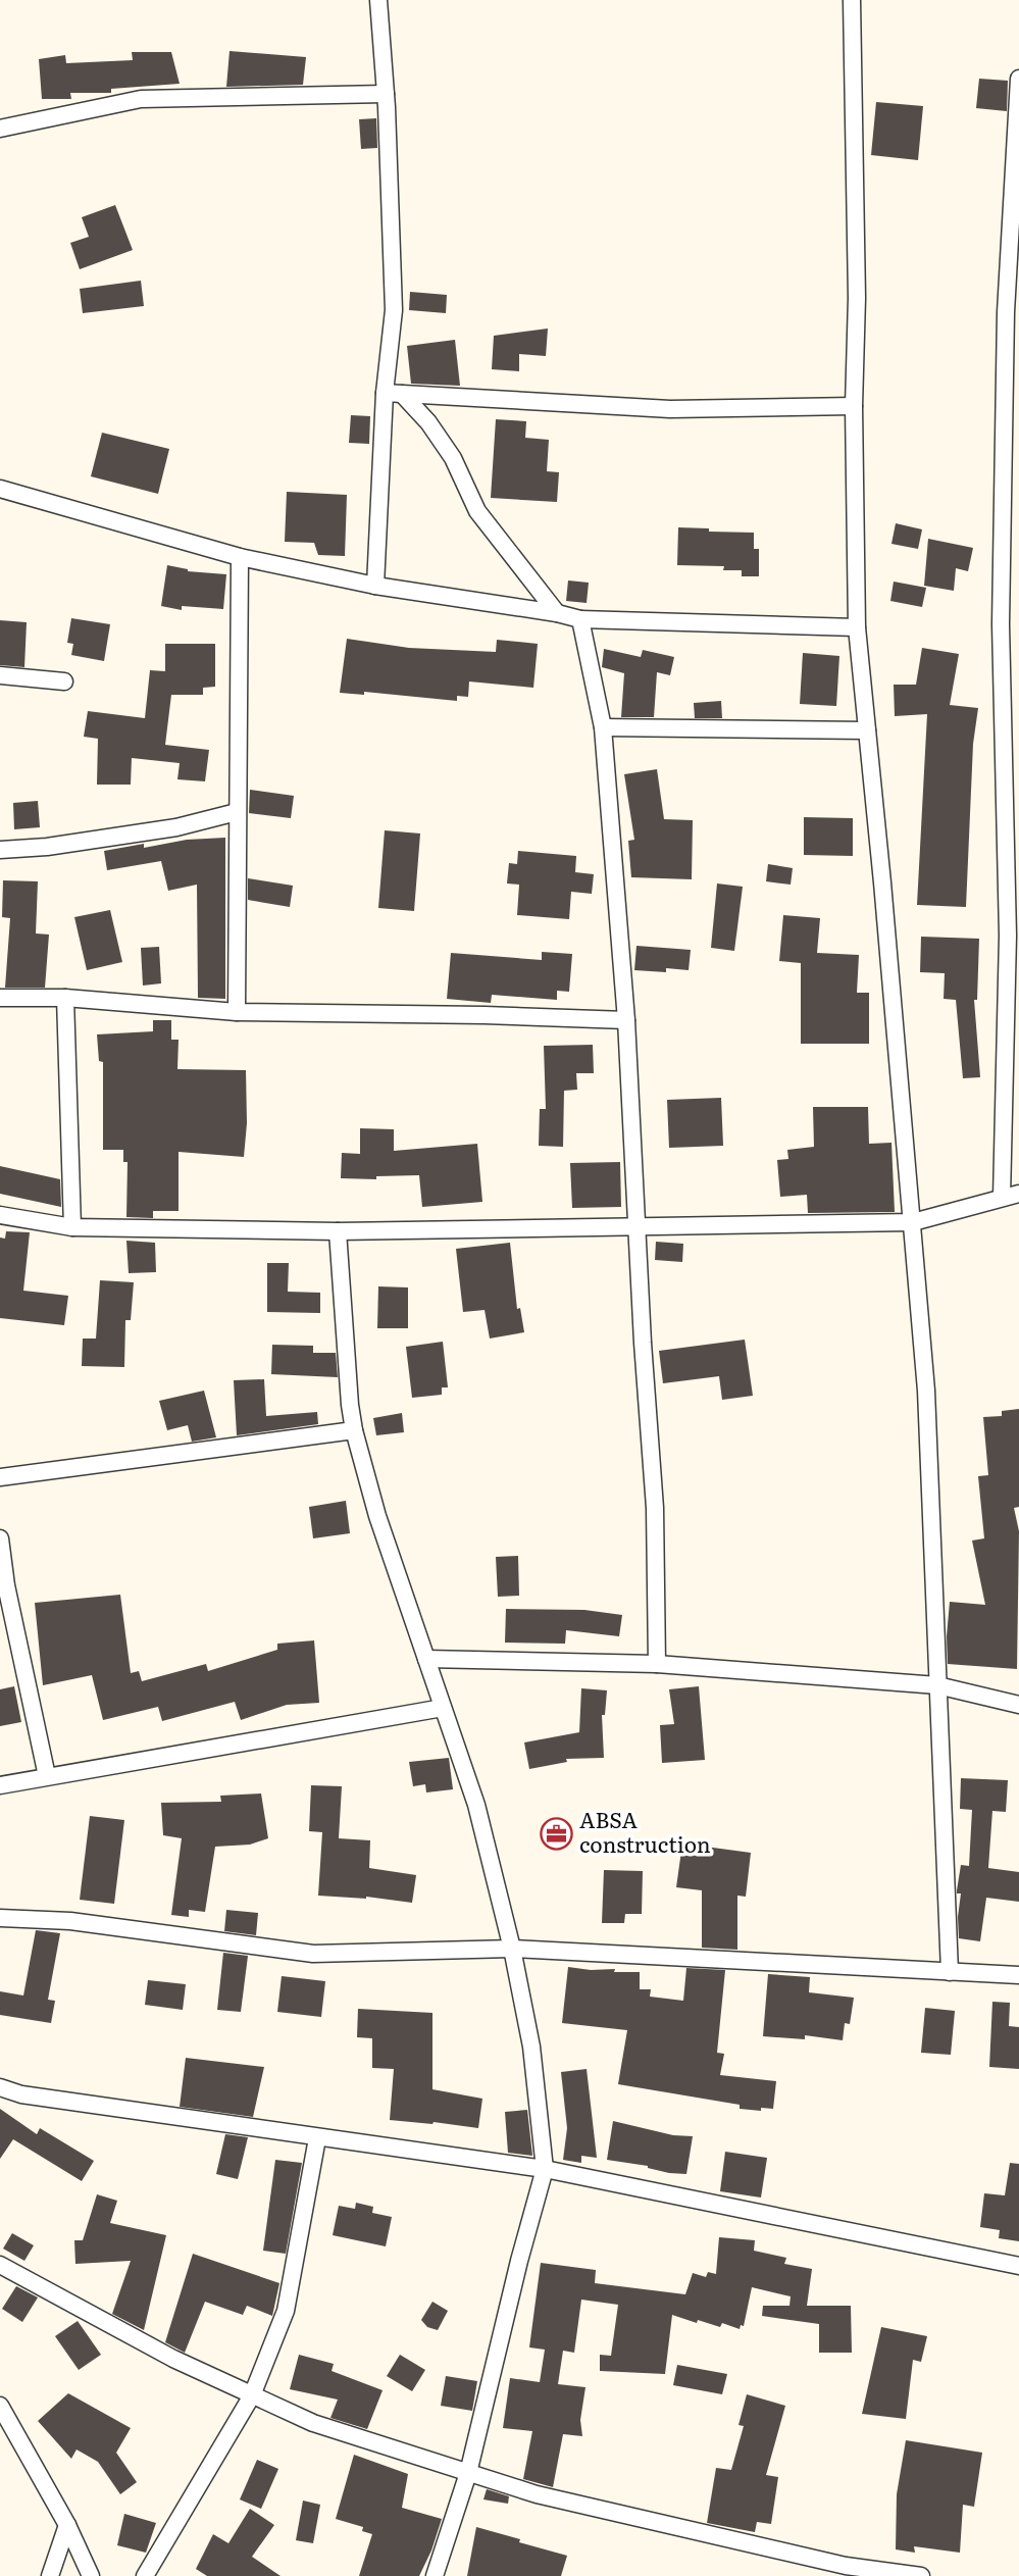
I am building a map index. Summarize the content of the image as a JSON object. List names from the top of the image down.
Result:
{
  "places": {
    "office": ["ABSA construction"]
  }
}
